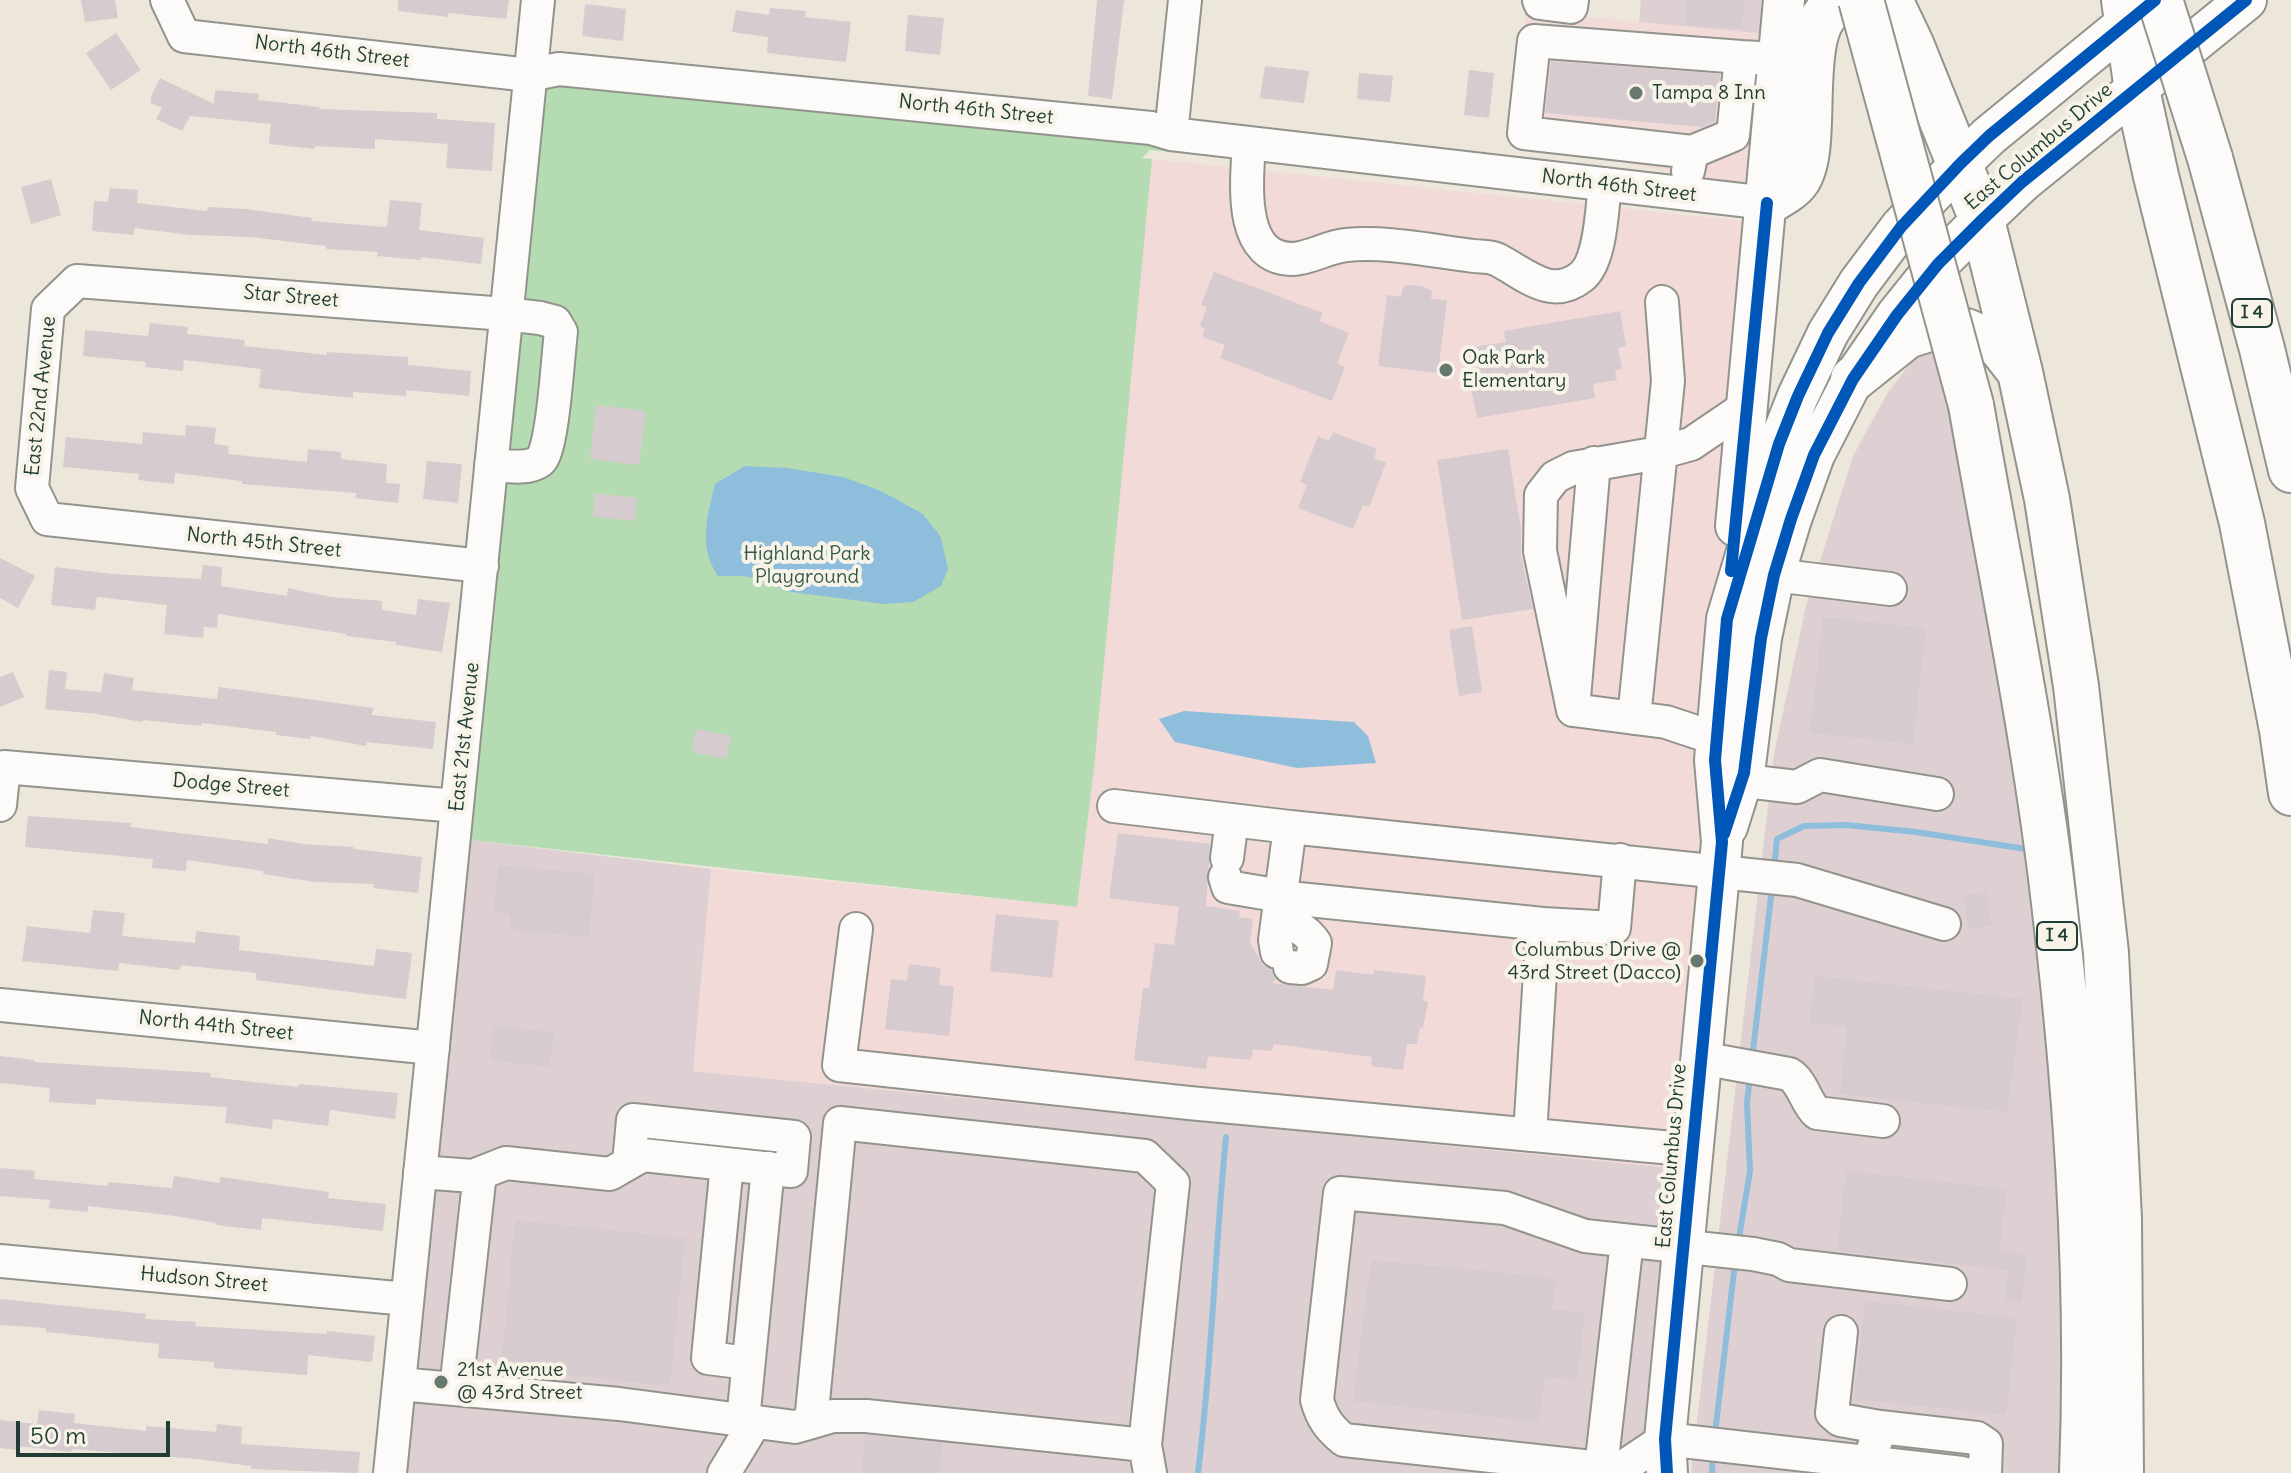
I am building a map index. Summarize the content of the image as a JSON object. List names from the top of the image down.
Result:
{
  "streets": {
    "highway": ["I 4"],
    "main road": ["East Columbus Drive"],
    "street": [
      "North 46th Street",
      "Star Street",
      "East 22nd Avenue",
      "North 45th Street",
      "East 21st Avenue",
      "Dodge Street",
      "North 44th Street",
      "Hudson Street"
    ]
  },
  "crossings": [
    ["North 46th Street", "East 21st Avenue"],
    ["East Columbus Drive", "I 4"],
    ["Star Street", "East 22nd Avenue"],
    ["Star Street", "East 21st Avenue"],
    ["East 22nd Avenue", "North 45th Street"],
    ["North 45th Street", "East 21st Avenue"],
    ["East 21st Avenue", "Dodge Street"],
    ["East 21st Avenue", "North 44th Street"],
    ["East 21st Avenue", "Hudson Street"]
  ],
  "parks": ["Highland Park Playground"],
  "places": [
    "Tampa 8 Inn",
    "Oak Park Elementary",
    "Columbus Drive @ 43rd Street (Dacco)",
    "21st Avenue @ 43rd Street"
  ],
  "scale_bar": "50 m"
}
